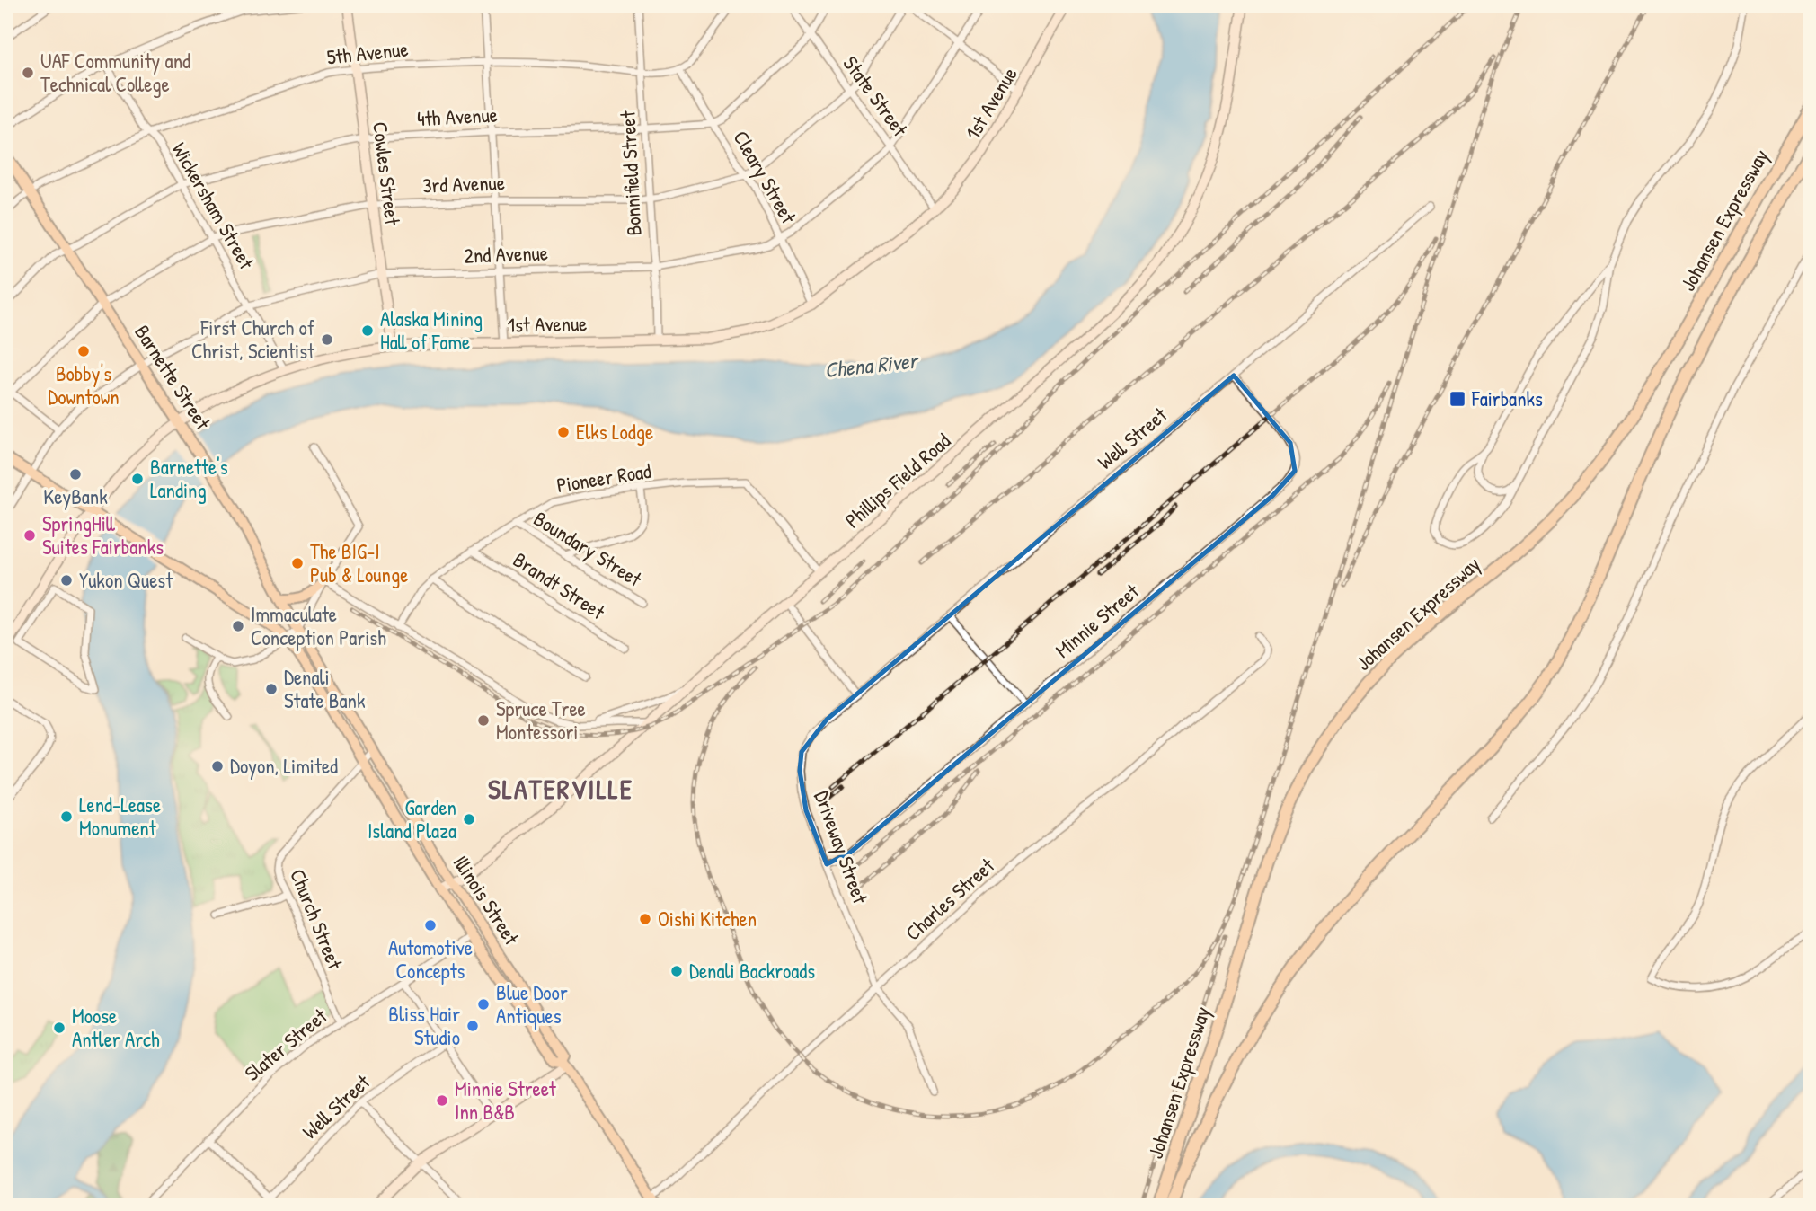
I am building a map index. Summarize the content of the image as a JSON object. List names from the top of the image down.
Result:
{
  "streets": {
    "highway": ["Johansen Expressway"],
    "main road": ["Barnette Street", "Illinois Street"],
    "street": [
      "5th Avenue",
      "State Street",
      "1st Avenue",
      "4th Avenue",
      "Cowles Street",
      "Bonnifield Street",
      "Cleary Street",
      "3rd Avenue",
      "Wickersham Street",
      "2nd Avenue",
      "Well Street",
      "Pioneer Road",
      "Phillips Field Road",
      "Boundary Street",
      "Brandt Street",
      "Minnie Street",
      "Driveway Street",
      "Charles Street",
      "Church Street",
      "Slater Street"
    ]
  },
  "crossings": [
    ["5th Avenue", "Cowles Street"],
    ["5th Avenue", "Bonnifield Street"],
    ["5th Avenue", "Cleary Street"],
    ["5th Avenue", "Wickersham Street"],
    ["5th Avenue", "Barnette Street"],
    ["State Street", "1st Avenue"],
    ["State Street", "3rd Avenue"],
    ["State Street", "2nd Avenue"],
    ["1st Avenue", "Cowles Street"],
    ["1st Avenue", "Bonnifield Street"],
    ["1st Avenue", "Cleary Street"],
    ["1st Avenue", "Wickersham Street"],
    ["1st Avenue", "Barnette Street"],
    ["1st Avenue", "Illinois Street"],
    ["4th Avenue", "Cowles Street"],
    ["4th Avenue", "Bonnifield Street"],
    ["4th Avenue", "Cleary Street"],
    ["4th Avenue", "Wickersham Street"],
    ["4th Avenue", "Barnette Street"],
    ["Cowles Street", "3rd Avenue"],
    ["Cowles Street", "2nd Avenue"],
    ["Bonnifield Street", "3rd Avenue"],
    ["Bonnifield Street", "2nd Avenue"],
    ["Cleary Street", "3rd Avenue"],
    ["Cleary Street", "2nd Avenue"],
    ["3rd Avenue", "Wickersham Street"],
    ["3rd Avenue", "Barnette Street"],
    ["Wickersham Street", "2nd Avenue"],
    ["2nd Avenue", "Barnette Street"],
    ["2nd Avenue", "Illinois Street"],
    ["Barnette Street", "Illinois Street"],
    ["Well Street", "Minnie Street"],
    ["Well Street", "Driveway Street"],
    ["Pioneer Road", "Phillips Field Road"],
    ["Pioneer Road", "Boundary Street"],
    ["Pioneer Road", "Brandt Street"],
    ["Phillips Field Road", "Illinois Street"],
    ["Minnie Street", "Driveway Street"],
    ["Driveway Street", "Charles Street"],
    ["Charles Street", "Illinois Street"],
    ["Illinois Street", "Church Street"],
    ["Illinois Street", "Slater Street"],
    ["Church Street", "Slater Street"]
  ],
  "districts": ["SLATERVILLE"],
  "water": ["Chena River"],
  "places": {
    "other": [
      "UAF Community and Technical College",
      "Alaska Mining Hall of Fame",
      "First Church of Christ, Scientist",
      "Bobby's Downtown",
      "Elks Lodge",
      "KeyBank",
      "Barnette's Landing",
      "SpringHill Suites Fairbanks",
      "The BIG-I Pub & Lounge",
      "Yukon Quest",
      "Immaculate Conception Parish",
      "Denali State Bank",
      "Spruce Tree Montessori",
      "Doyon, Limited",
      "Lend-Lease Monument",
      "Garden Island Plaza",
      "Oishi Kitchen",
      "Automotive Concepts",
      "Denali Backroads",
      "Blue Door Antiques",
      "Bliss Hair Studio",
      "Moose Antler Arch",
      "Minnie Street Inn B&B"
    ],
    "transit": ["Fairbanks"]
  }
}
